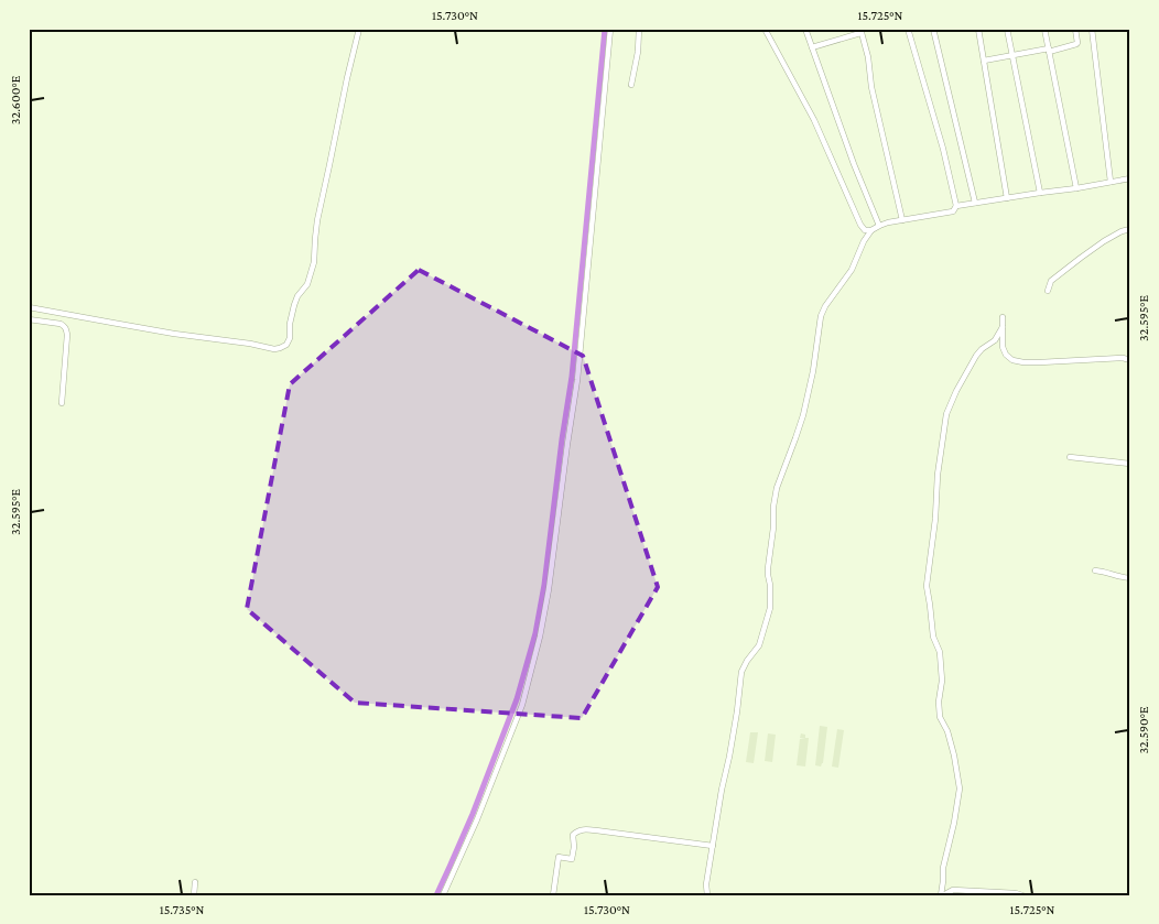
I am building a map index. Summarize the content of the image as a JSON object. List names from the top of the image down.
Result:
{
  "coordinates": [
    "15.730°N",
    "15.725°N",
    "32.600°E",
    "32.595°E",
    "32.590°E",
    "15.735°N"
  ]
}
